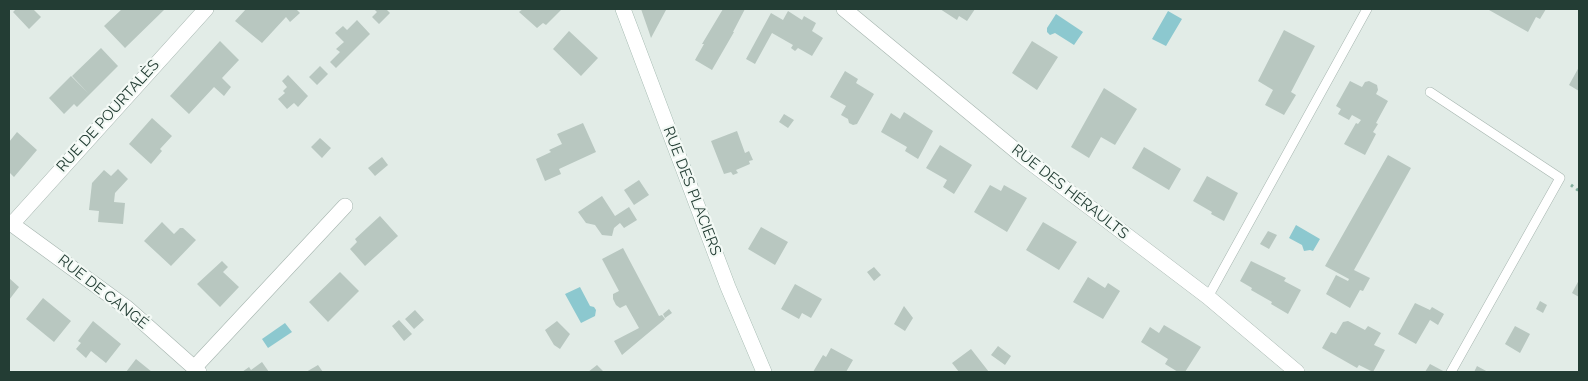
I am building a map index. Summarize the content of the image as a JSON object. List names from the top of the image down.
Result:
{
  "streets": {
    "street": [
      "RUE DE POURTALÈS",
      "RUE DES PLACIERS",
      "RUE DES HÉRAULTS",
      "RUE DE CANGÉ"
    ]
  },
  "crossings": [
    ["RUE DE POURTALÈS", "RUE DE CANGÉ"]
  ]
}
